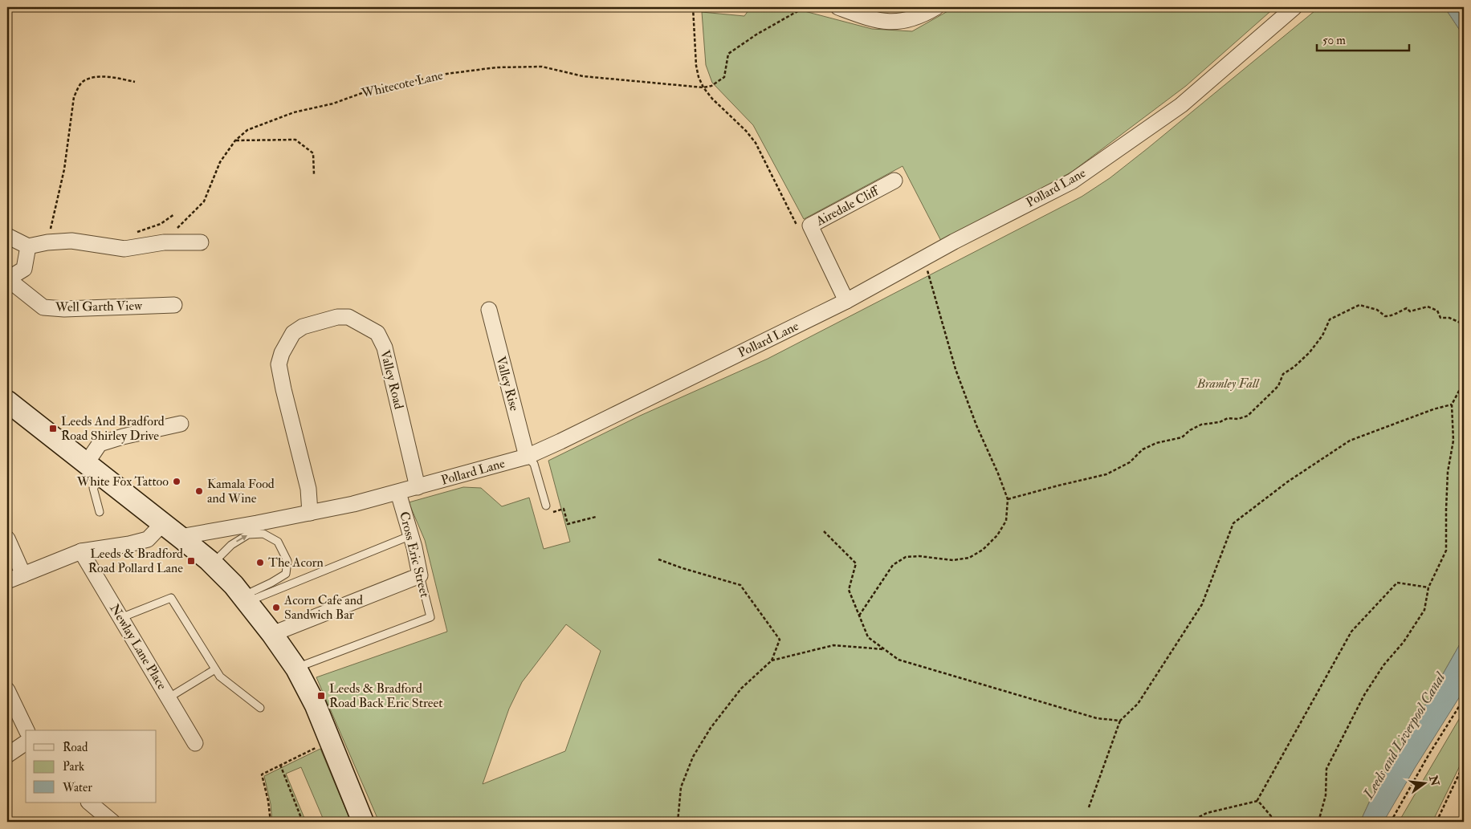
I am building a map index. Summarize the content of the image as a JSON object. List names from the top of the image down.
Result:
{
  "streets": {
    "street": [
      "Pollard Lane",
      "Airedale Cliff",
      "Well Garth View",
      "Valley Road",
      "Valley Rise",
      "Cross Eric Street",
      "Newlay Lane Place"
    ],
    "path": ["Whitecote Lane"]
  },
  "crossings": [
    ["Pollard Lane", "Airedale Cliff"],
    ["Pollard Lane", "Valley Road"],
    ["Pollard Lane", "Valley Rise"],
    ["Pollard Lane", "Cross Eric Street"]
  ],
  "water": ["Leeds and Liverpool Canal"],
  "parks": ["Bramley Fall"],
  "places": {
    "transit": ["Leeds And Bradford Road Shirley Drive", "Leeds & Bradford Road Pollard Lane", "Leeds & Bradford Road Back Eric Street"],
    "other": [
      "White Fox Tattoo",
      "Kamala Food and Wine",
      "The Acorn",
      "Acorn Cafe and Sandwich Bar"
    ]
  },
  "legend": ["Road", "Park", "Water"],
  "scale_bar": "50 m",
  "north": "right"
}
